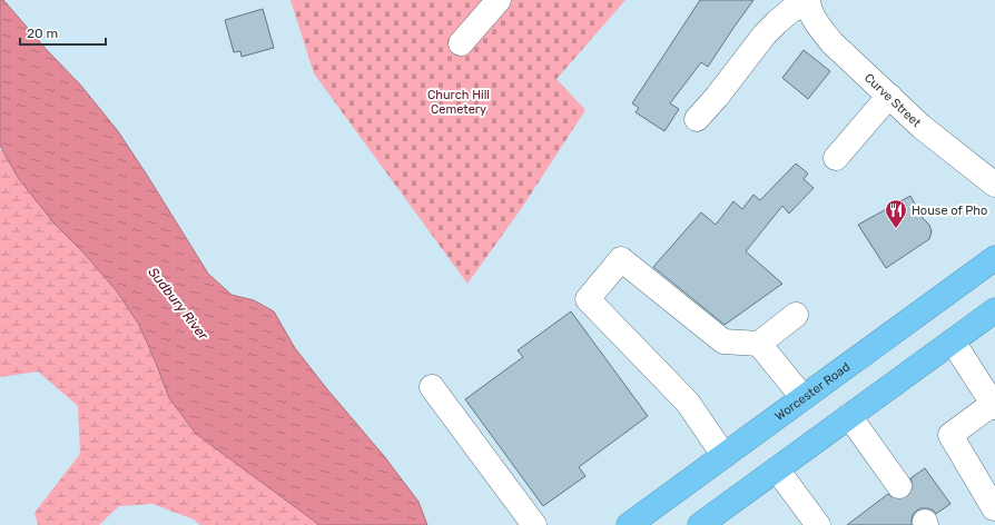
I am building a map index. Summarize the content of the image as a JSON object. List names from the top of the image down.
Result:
{
  "streets": {
    "highway": ["Worcester Road"],
    "street": ["Curve Street"]
  },
  "water": ["Sudbury River"],
  "parks": ["Church Hill Cemetery"],
  "places": {
    "restaurant": ["House of Pho"]
  },
  "scale_bar": "20 m"
}
